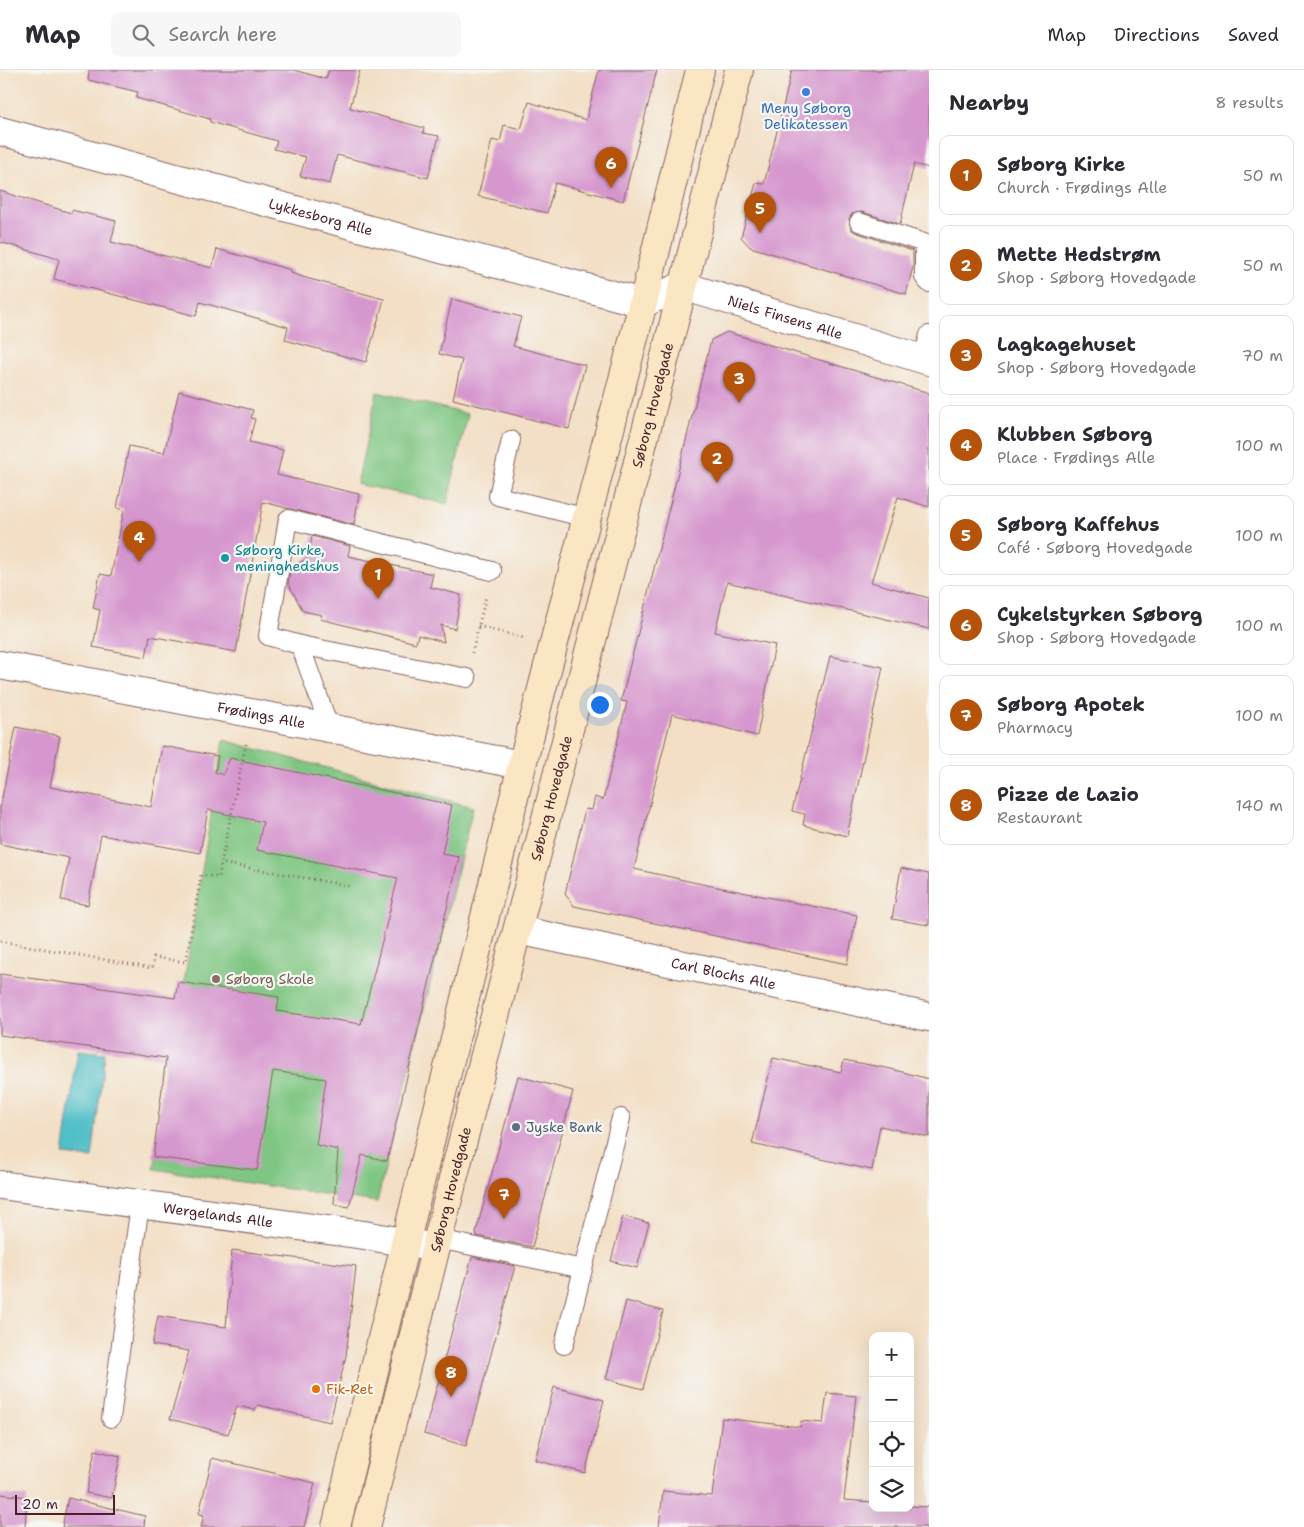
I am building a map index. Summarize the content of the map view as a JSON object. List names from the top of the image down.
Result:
{
  "streets": {
    "street": [
      "Lykkesborg Alle",
      "Niels Finsens Alle",
      "Søborg Hovedgade",
      "Frødings Alle",
      "Carl Blochs Alle",
      "Wergelands Alle"
    ]
  },
  "crossings": [
    ["Niels Finsens Alle", "Søborg Hovedgade"],
    ["Søborg Hovedgade", "Carl Blochs Alle"],
    ["Søborg Hovedgade", "Wergelands Alle"]
  ],
  "places": [
    "Meny Søborg Delikatessen",
    "Søborg Kirke, meninghedshus",
    "Søborg Skole",
    "Jyske Bank",
    "Fik-Ret"
  ],
  "scale_bar": "20 m",
  "page": {
    "header": "Map",
    "search": "Search here",
    "nav": ["Map", "Directions", "Saved"],
    "heading": ["Nearby", "8 results"],
    "list": [
      {
        "mark": "1",
        "name": "Søborg Kirke",
        "note": "Church · Frødings Alle",
        "value": "50 m"
      },
      {
        "mark": "2",
        "name": "Mette Hedstrøm",
        "note": "Shop · Søborg Hovedgade",
        "value": "50 m"
      },
      {
        "mark": "3",
        "name": "Lagkagehuset",
        "note": "Shop · Søborg Hovedgade",
        "value": "70 m"
      },
      {
        "mark": "4",
        "name": "Klubben Søborg",
        "note": "Place · Frødings Alle",
        "value": "100 m"
      },
      {
        "mark": "5",
        "name": "Søborg Kaffehus",
        "note": "Café · Søborg Hovedgade",
        "value": "100 m"
      },
      {
        "mark": "6",
        "name": "Cykelstyrken Søborg",
        "note": "Shop · Søborg Hovedgade",
        "value": "100 m"
      },
      {
        "mark": "7",
        "name": "Søborg Apotek",
        "note": "Pharmacy",
        "value": "100 m"
      },
      {
        "mark": "8",
        "name": "Pizze de Lazio",
        "note": "Restaurant",
        "value": "140 m"
      }
    ],
    "pins": [
      "6",
      "5",
      "3",
      "2",
      "4",
      "1",
      "7",
      "8"
    ],
    "map_buttons": ["+", "−"],
    "scale": "20 m"
  }
}
